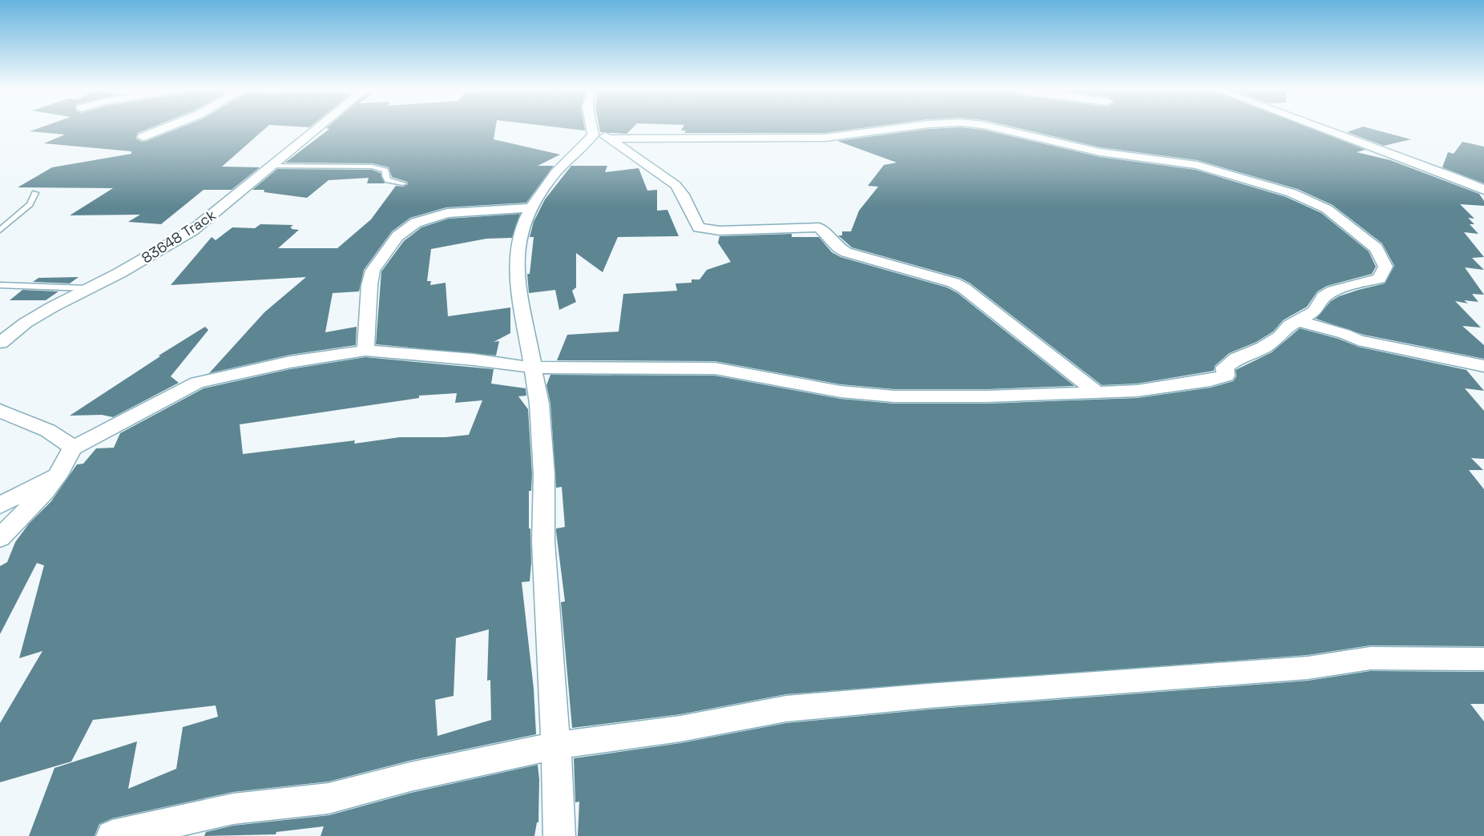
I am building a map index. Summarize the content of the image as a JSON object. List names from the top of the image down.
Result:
{
  "streets": {
    "street": ["83648 Track"]
  }
}
